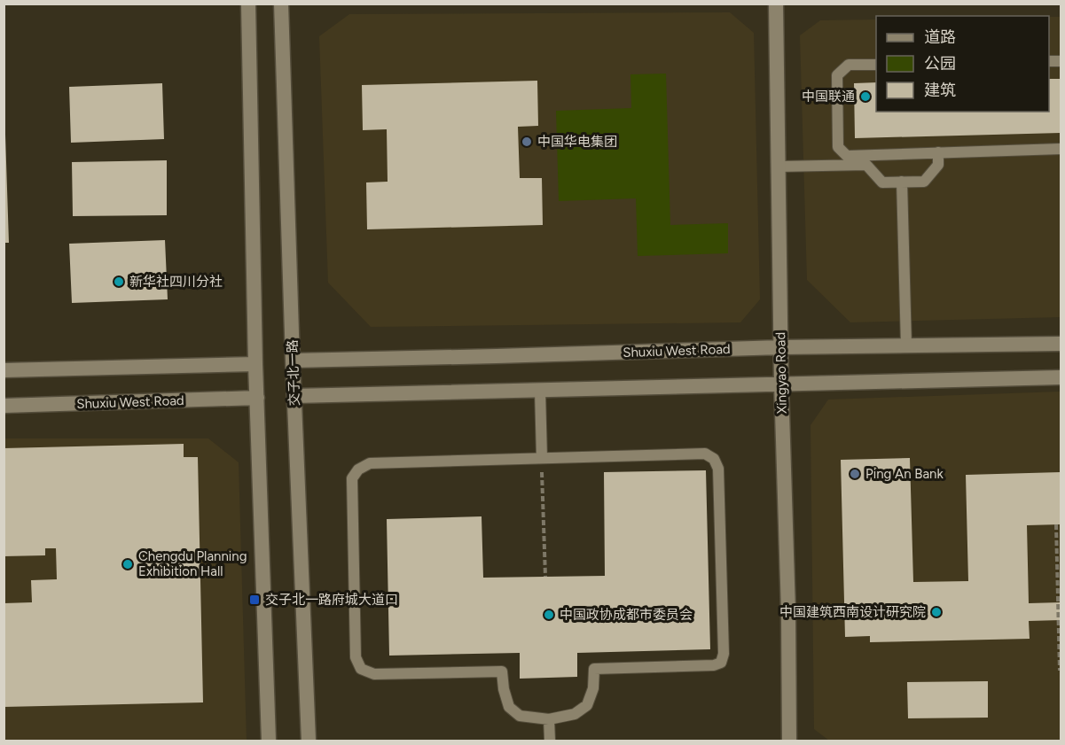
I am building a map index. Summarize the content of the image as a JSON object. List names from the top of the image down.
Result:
{
  "streets": {
    "street": ["Shuxiu West Road", "交子北一路", "Xingyao Road"]
  },
  "crossings": [
    ["Shuxiu West Road", "交子北一路"],
    ["Shuxiu West Road", "Xingyao Road"]
  ],
  "places": {
    "other": [
      "中国联通",
      "中国华电集团",
      "新华社四川分社",
      "Ping An Bank",
      "Chengdu Planning Exhibition Hall",
      "中国建筑西南设计研究院",
      "中国政协成都市委员会"
    ],
    "transit": ["交子北一路府城大道口"]
  },
  "legend": ["道路", "公园", "建筑"]
}
